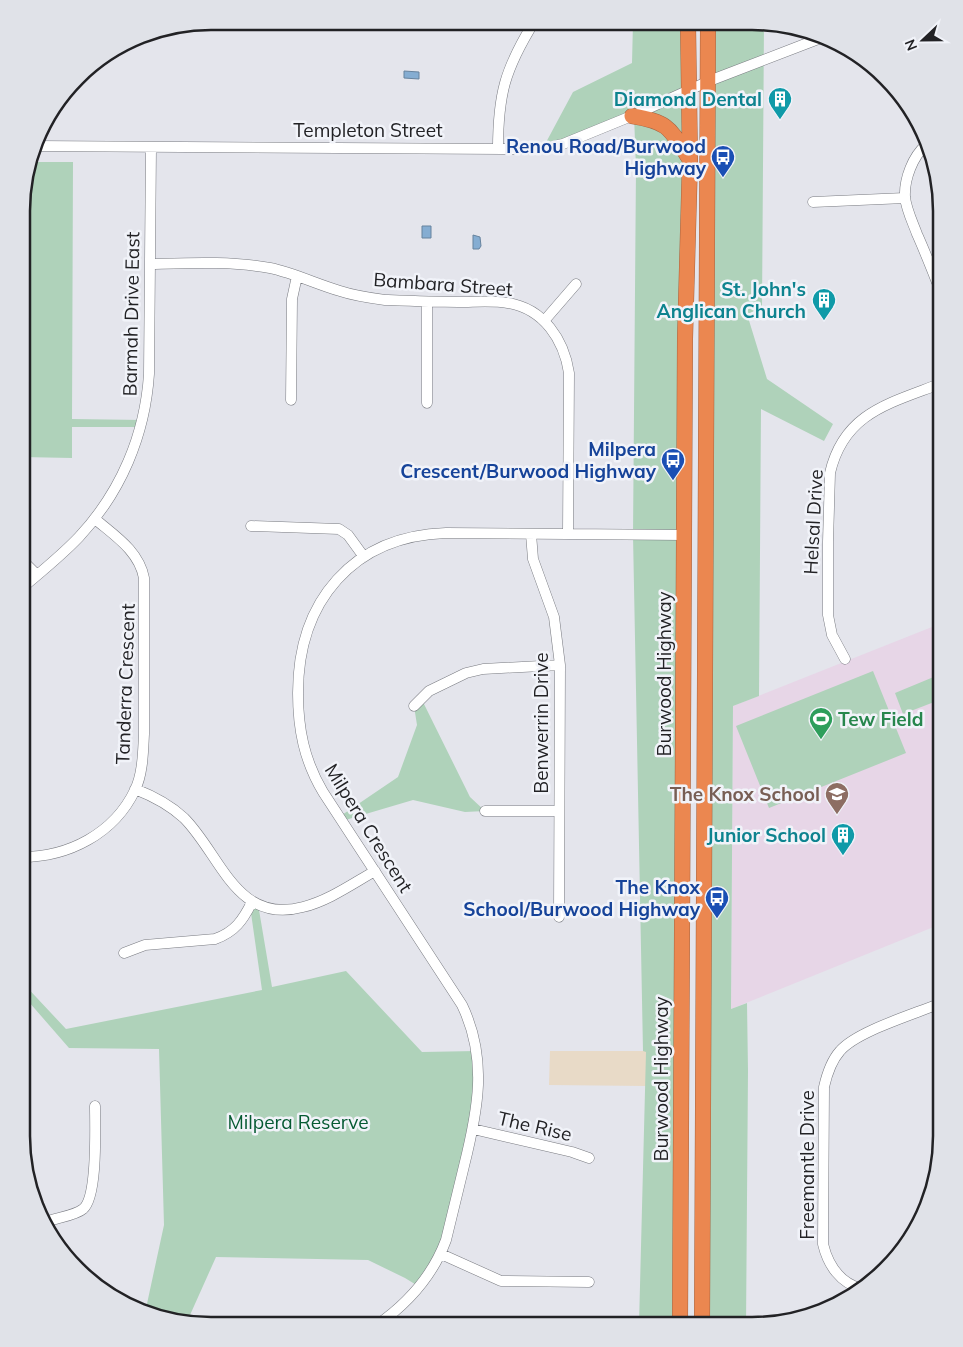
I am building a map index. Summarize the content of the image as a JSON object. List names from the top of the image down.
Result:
{
  "streets": {
    "highway": ["Burwood Highway"],
    "street": [
      "Templeton Street",
      "Bambara Street",
      "Barmah Drive East",
      "Helsal Drive",
      "Tanderra Crescent",
      "Benwerrin Drive",
      "Milpera Crescent",
      "The Rise",
      "Freemantle Drive"
    ]
  },
  "crossings": [
    ["Templeton Street", "Barmah Drive East"],
    ["Templeton Street", "Burwood Highway"],
    ["Bambara Street", "Barmah Drive East"],
    ["Bambara Street", "Milpera Crescent"],
    ["Barmah Drive East", "Tanderra Crescent"],
    ["Burwood Highway", "Milpera Crescent"],
    ["Benwerrin Drive", "Milpera Crescent"],
    ["Milpera Crescent", "The Rise"]
  ],
  "parks": ["Milpera Reserve"],
  "places": {
    "building": ["Diamond Dental", "St. John's Anglican Church", "Junior School"],
    "bus stop": ["Renou Road/Burwood Highway", "Milpera Crescent/Burwood Highway", "The Knox School/Burwood Highway"],
    "sports": ["Tew Field"],
    "school or university": ["The Knox School"]
  },
  "north": "left"
}
